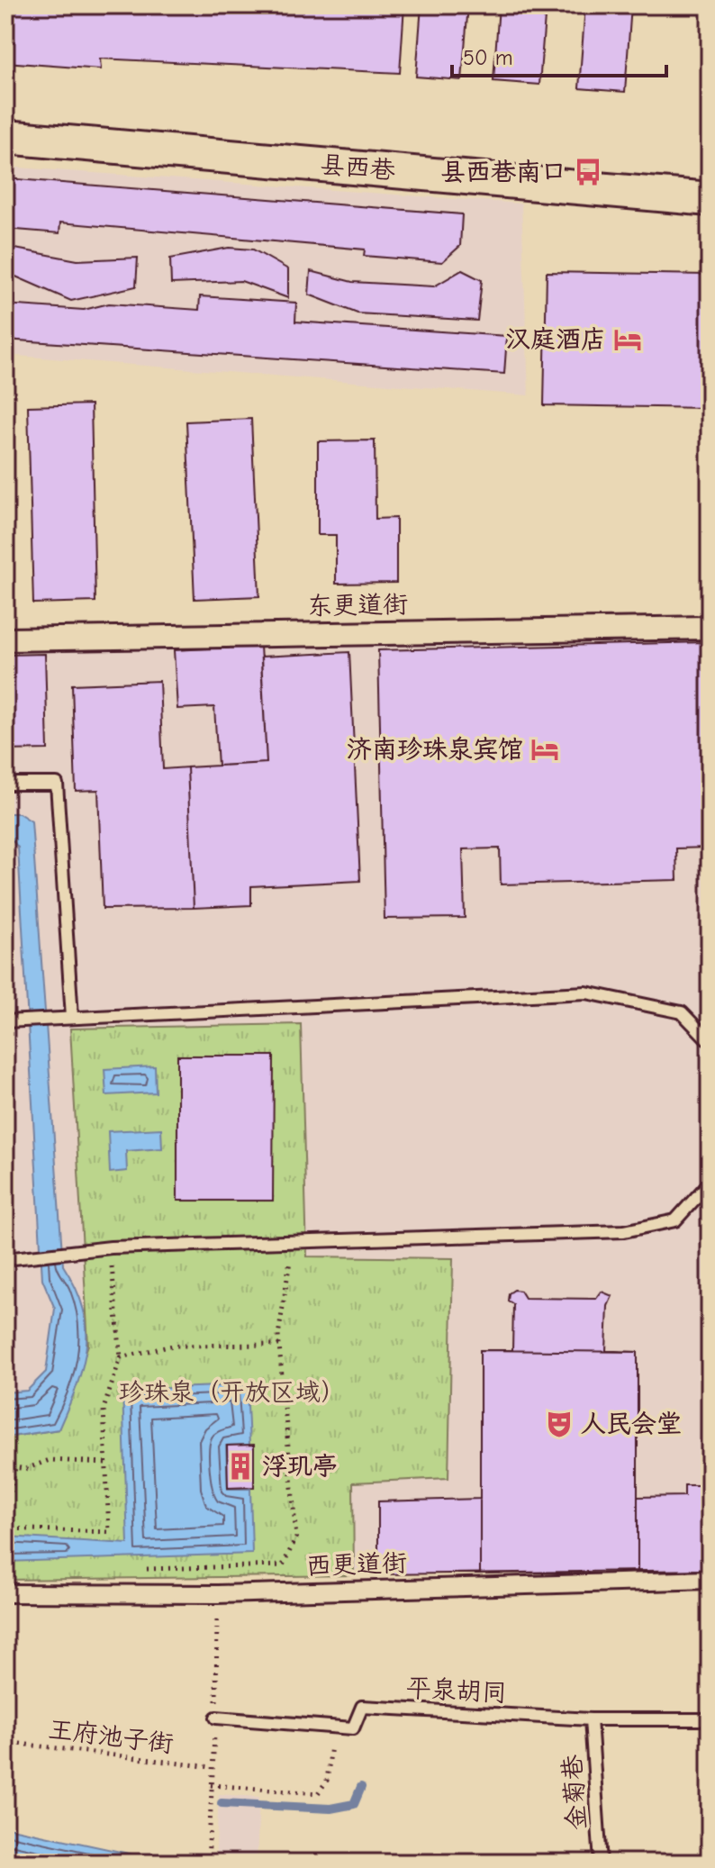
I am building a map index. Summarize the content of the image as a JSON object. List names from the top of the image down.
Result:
{
  "streets": {
    "main road": ["县西巷"],
    "street": ["东更道街", "西更道街"],
    "lane": ["平泉胡同", "金菊巷"],
    "path": ["王府池子街"]
  },
  "crossings": [
    ["平泉胡同", "金菊巷"]
  ],
  "parks": ["珍珠泉（开放区域）"],
  "places": {
    "bus stop": ["县西巷南口"],
    "hotel": ["汉庭酒店", "济南珍珠泉宾馆"],
    "theatre": ["人民会堂"],
    "building": ["浮玑亭"]
  },
  "scale_bar": "50 m"
}
